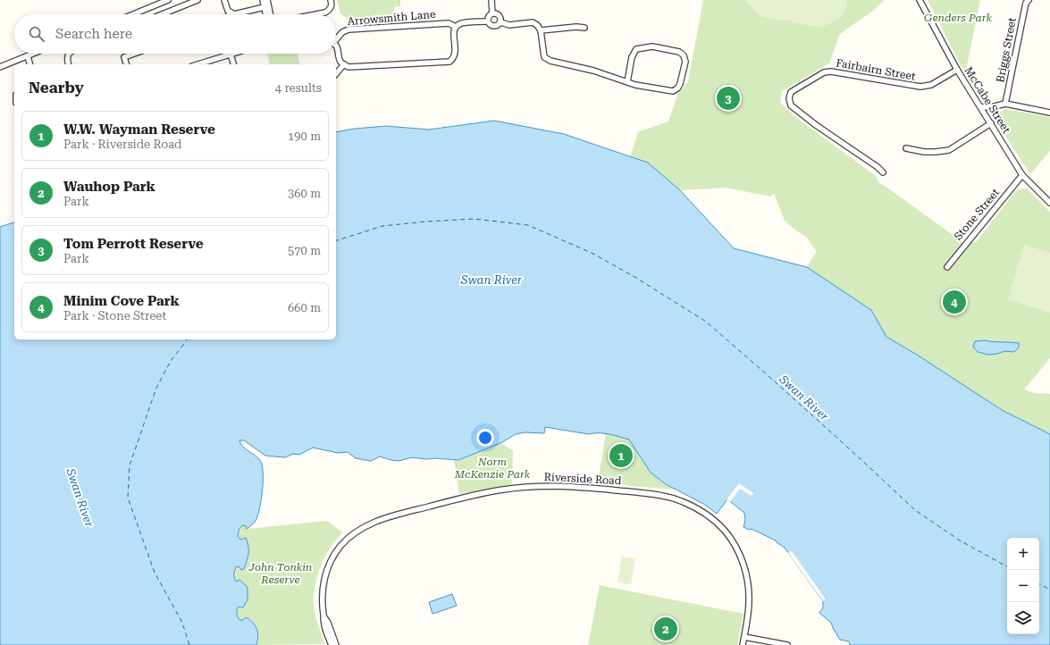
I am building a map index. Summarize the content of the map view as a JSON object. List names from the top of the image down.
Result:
{
  "streets": {
    "street": [
      "Arrowsmith Lane",
      "Briggs Street",
      "Fairbairn Street",
      "McCabe Street",
      "Stone Street",
      "Riverside Road"
    ]
  },
  "crossings": [
    ["Fairbairn Street", "McCabe Street"],
    ["McCabe Street", "Stone Street"]
  ],
  "water": ["Swan River"],
  "parks": ["Genders Park", "Norm McKenzie Park", "John Tonkin Reserve"],
  "page": {
    "search": "Search here",
    "heading": ["Nearby", "4 results"],
    "pins": [
      "3",
      "4",
      "1",
      "2"
    ],
    "list": [
      {
        "mark": "1",
        "name": "W.W. Wayman Reserve",
        "note": "Park · Riverside Road",
        "value": "190 m"
      },
      {
        "mark": "2",
        "name": "Wauhop Park",
        "note": "Park",
        "value": "360 m"
      },
      {
        "mark": "3",
        "name": "Tom Perrott Reserve",
        "note": "Park",
        "value": "570 m"
      },
      {
        "mark": "4",
        "name": "Minim Cove Park",
        "note": "Park · Stone Street",
        "value": "660 m"
      }
    ],
    "map_buttons": ["+", "−"]
  }
}
